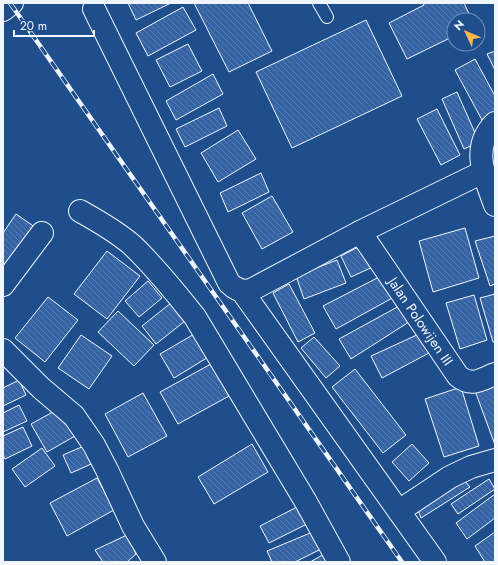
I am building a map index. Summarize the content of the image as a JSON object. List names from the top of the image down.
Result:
{
  "streets": {
    "street": ["Jalan Polowijen III"]
  },
  "scale_bar": "20 m",
  "north": "top left"
}
